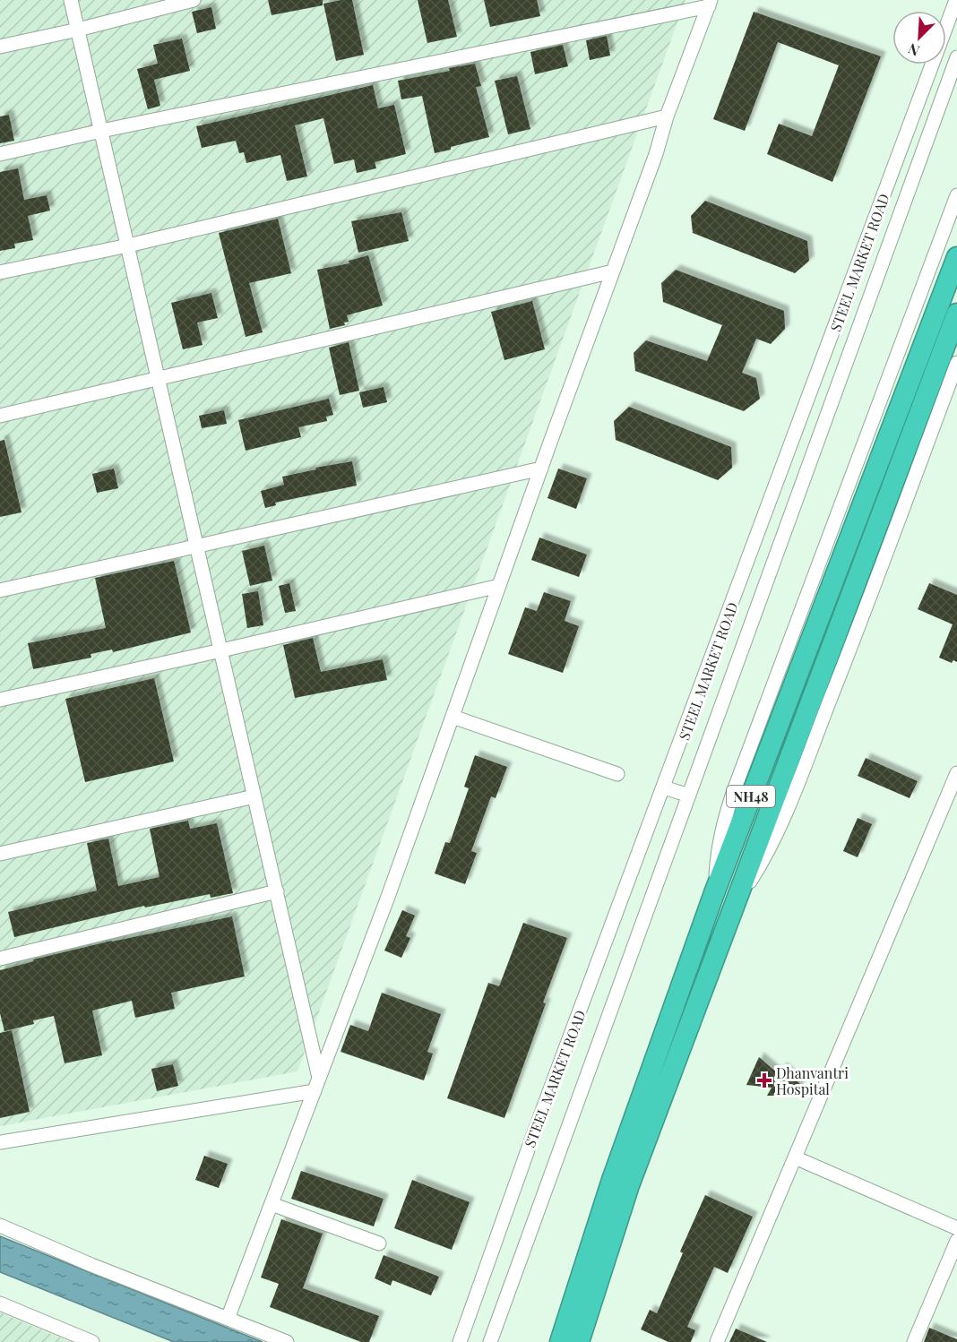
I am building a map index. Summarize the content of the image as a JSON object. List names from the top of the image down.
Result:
{
  "streets": {
    "highway": ["NH48"],
    "street": ["STEEL MARKET ROAD"]
  },
  "places": {
    "health": ["Dhanvantri Hospital"]
  },
  "north": "bottom left"
}
